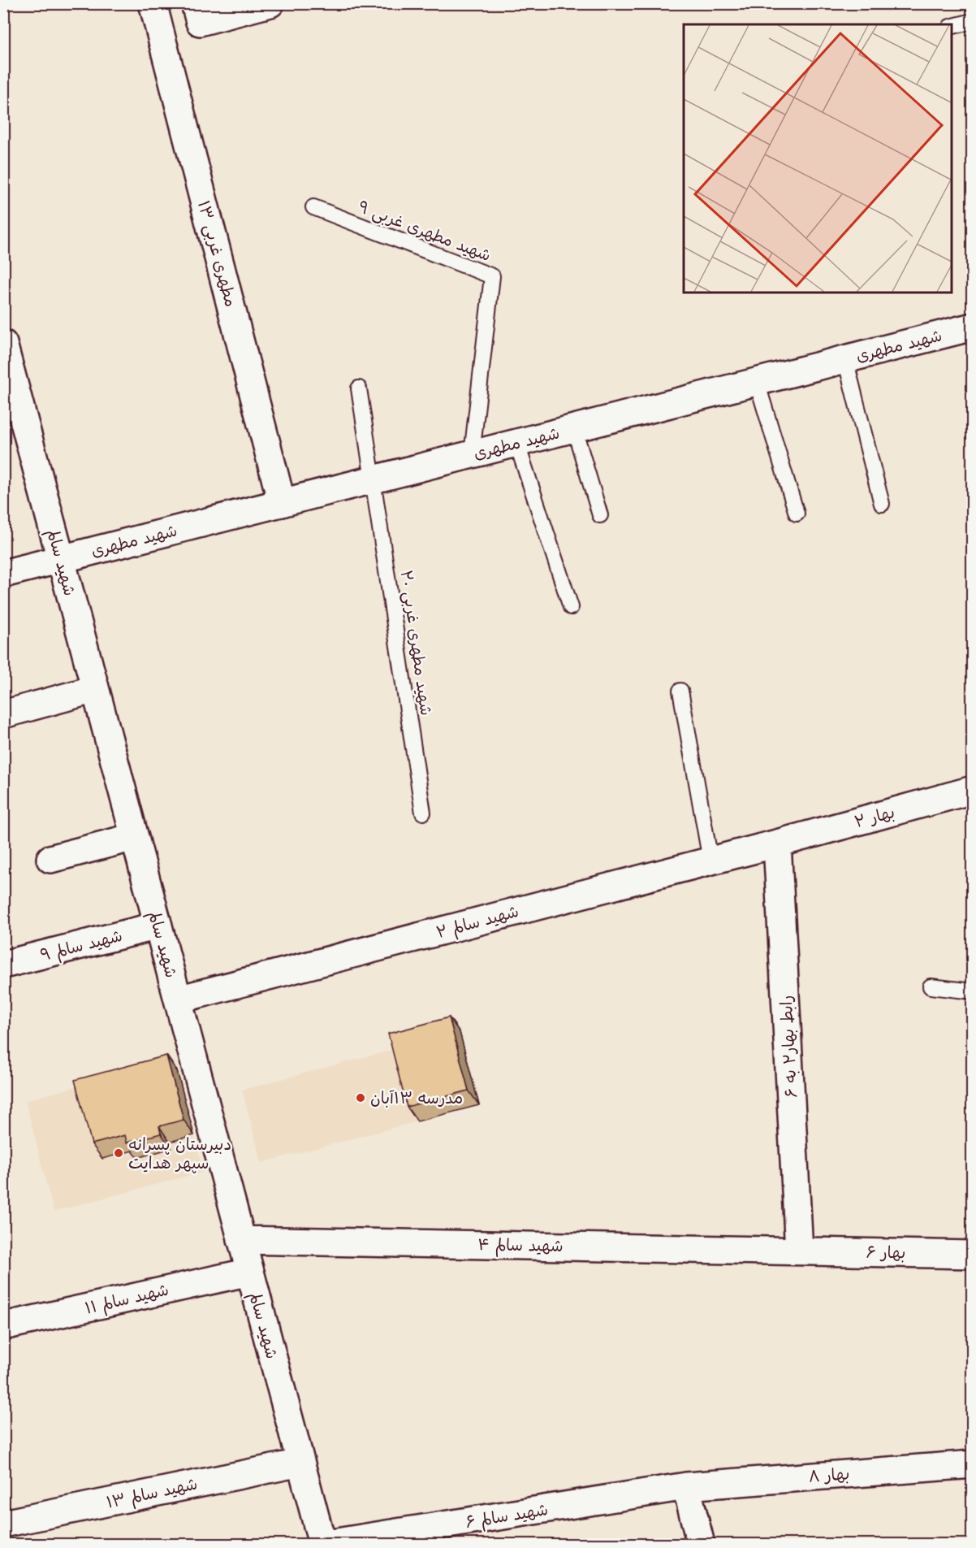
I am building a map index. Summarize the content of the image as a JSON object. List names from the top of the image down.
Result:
{
  "streets": {
    "street": [
      "مطهری غربی ۱۳",
      "شهید مطهری",
      "شهید سالم",
      "بهار ۲",
      "شهید سالم ۲",
      "شهید سالم ۹",
      "رابط بهار۲ به ۶",
      "شهید سالم ۴",
      "بهار ۶",
      "شهید سالم ۱۱",
      "بهار ۸",
      "شهید سالم ۱۳",
      "شهید سالم ۶"
    ],
    "lane": ["شهید مطهری غربی ۹", "شهید مطهری غربی ۲۰"]
  },
  "crossings": [
    ["شهید مطهری غربی ۹", "شهید مطهری"],
    ["مطهری غربی ۱۳", "شهید مطهری"],
    ["شهید مطهری", "شهید سالم"],
    ["شهید مطهری", "شهید مطهری غربی ۲۰"],
    ["شهید سالم", "شهید سالم ۲"],
    ["شهید سالم", "شهید سالم ۹"],
    ["شهید سالم", "شهید سالم ۴"],
    ["شهید سالم", "شهید سالم ۱۱"],
    ["شهید سالم", "شهید سالم ۱۳"],
    ["بهار ۲", "شهید سالم ۲"],
    ["بهار ۲", "رابط بهار۲ به ۶"],
    ["شهید سالم ۲", "رابط بهار۲ به ۶"],
    ["رابط بهار۲ به ۶", "شهید سالم ۴"],
    ["رابط بهار۲ به ۶", "بهار ۶"],
    ["شهید سالم ۴", "بهار ۶"],
    ["بهار ۸", "شهید سالم ۶"]
  ],
  "places": ["مدرسه ۱۳آبان", "دبیرستان پسرانه سپهر هدایت"]
}
